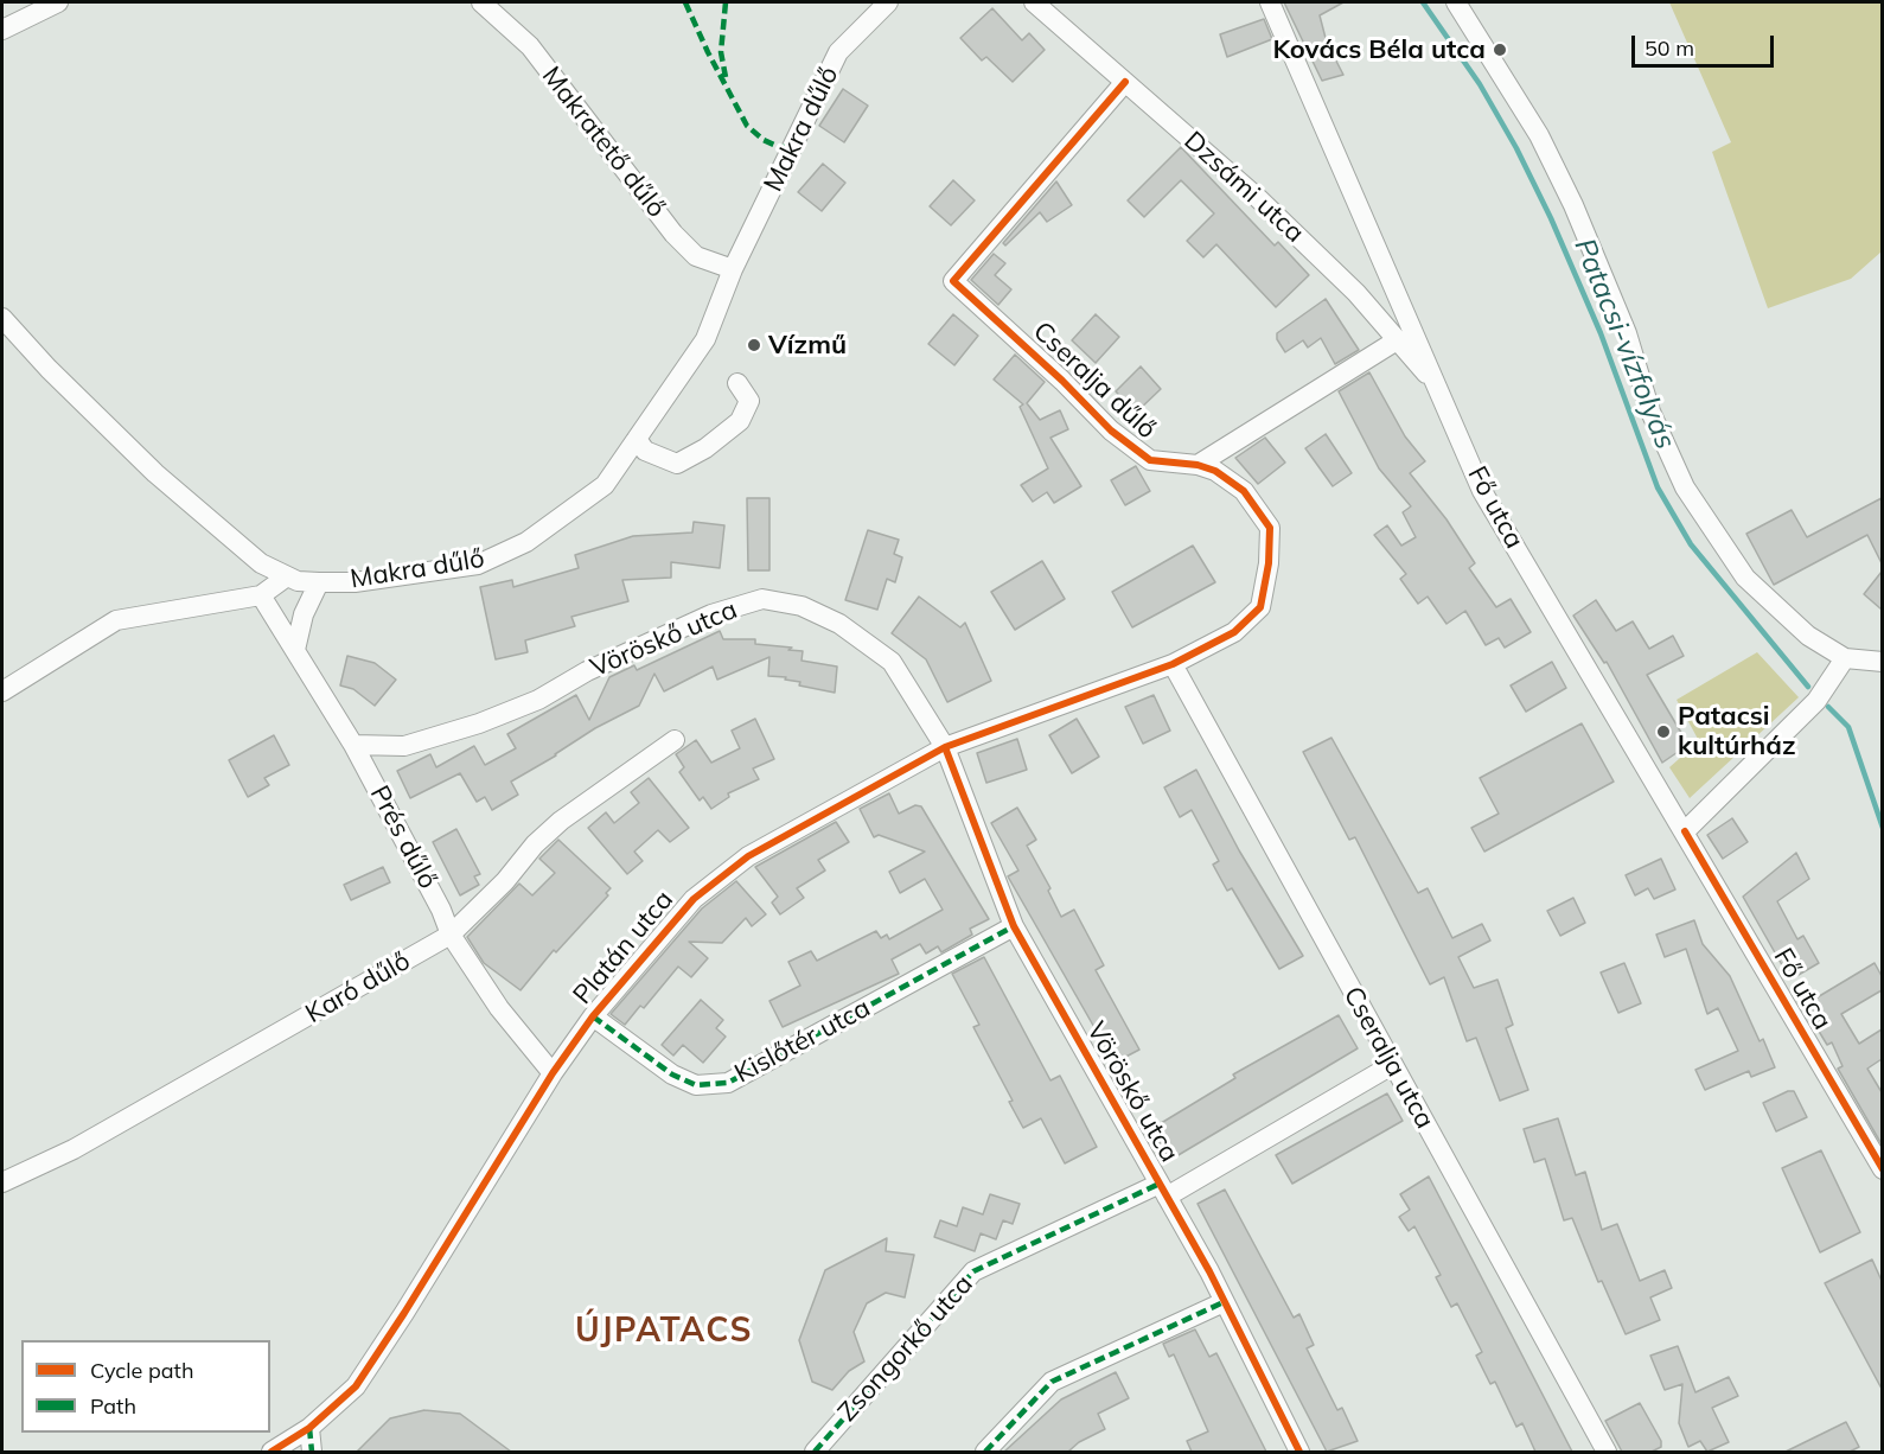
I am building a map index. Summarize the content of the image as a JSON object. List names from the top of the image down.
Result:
{
  "streets": {
    "street": [
      "Makra dűlő",
      "Makratető dűlő",
      "Dzsámi utca",
      "Cseralja dűlő",
      "Fő utca",
      "Vöröskő utca",
      "Prés dűlő",
      "Platán utca",
      "Karó dűlő",
      "Kislőtér utca",
      "Cseralja utca",
      "Zsongorkő utca"
    ]
  },
  "crossings": [
    ["Makra dűlő", "Makratető dűlő"],
    ["Dzsámi utca", "Cseralja dűlő"],
    ["Dzsámi utca", "Fő utca"],
    ["Cseralja dűlő", "Platán utca"],
    ["Cseralja dűlő", "Cseralja utca"],
    ["Vöröskő utca", "Prés dűlő"],
    ["Vöröskő utca", "Platán utca"],
    ["Vöröskő utca", "Kislőtér utca"],
    ["Vöröskő utca", "Zsongorkő utca"],
    ["Prés dűlő", "Platán utca"],
    ["Prés dűlő", "Karó dűlő"],
    ["Platán utca", "Kislőtér utca"],
    ["Platán utca", "Cseralja utca"],
    ["Cseralja utca", "Zsongorkő utca"]
  ],
  "districts": ["ÚJPATACS"],
  "water": ["Patacsi-vízfolyás"],
  "places": ["Kovács Béla utca", "Vízmű", "Patacsi kultúrház"],
  "legend": ["Cycle path", "Path"],
  "scale_bar": "50 m"
}
